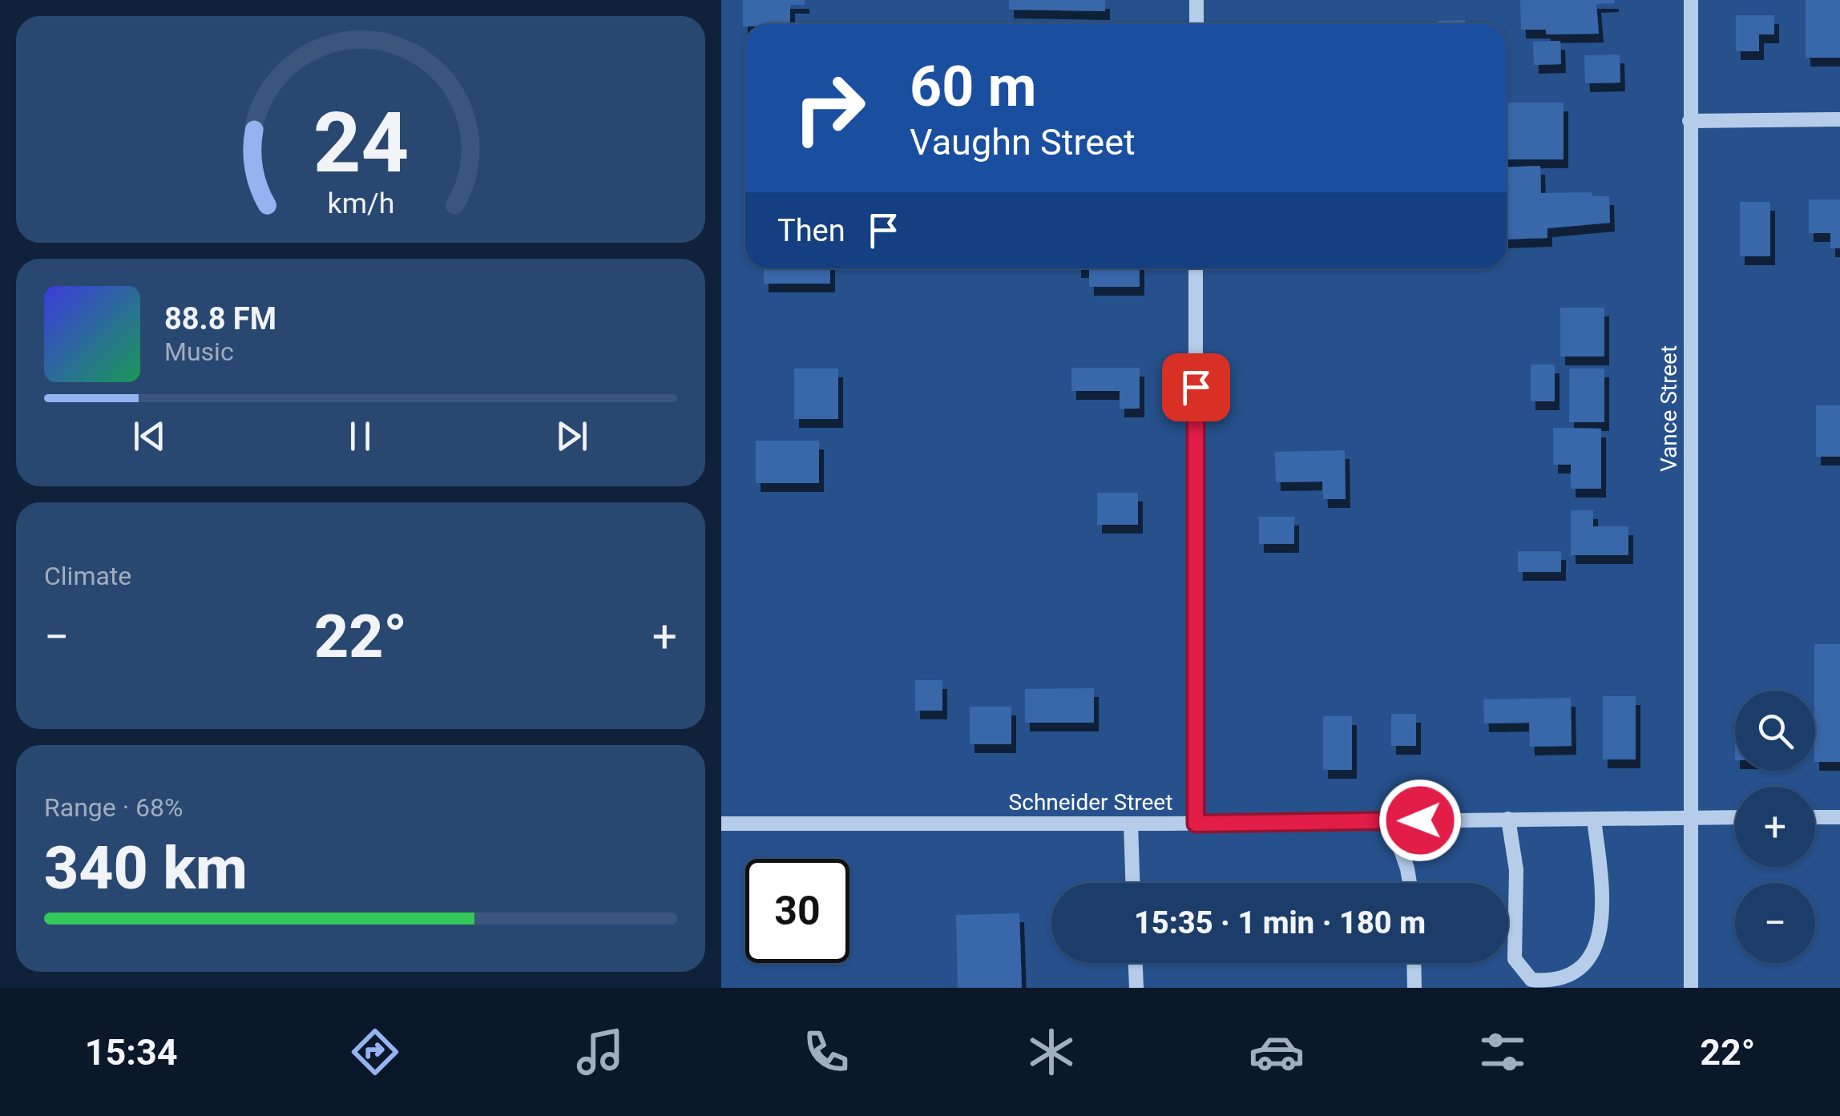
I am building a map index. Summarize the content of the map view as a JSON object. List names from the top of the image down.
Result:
{
  "streets": {
    "street": ["Vance Street", "Schneider Street"]
  },
  "crossings": [
    ["Vance Street", "Schneider Street"]
  ],
  "page": {
    "turn": ["60 m", "Vaughn Street"],
    "then": "Then",
    "song": ["88.8 FM", "Music"],
    "tile": [
      "Climate",
      ["Range · 68%", "340 km"]
    ],
    "heat": ["−", "22°", "+"],
    "map_buttons": ["+", "−"],
    "limit": "30",
    "trip": "15:35 · 1 min · 180 m",
    "tabs": ["15:34", "22°"],
    "gauge": ["24", "km/h"]
  }
}
